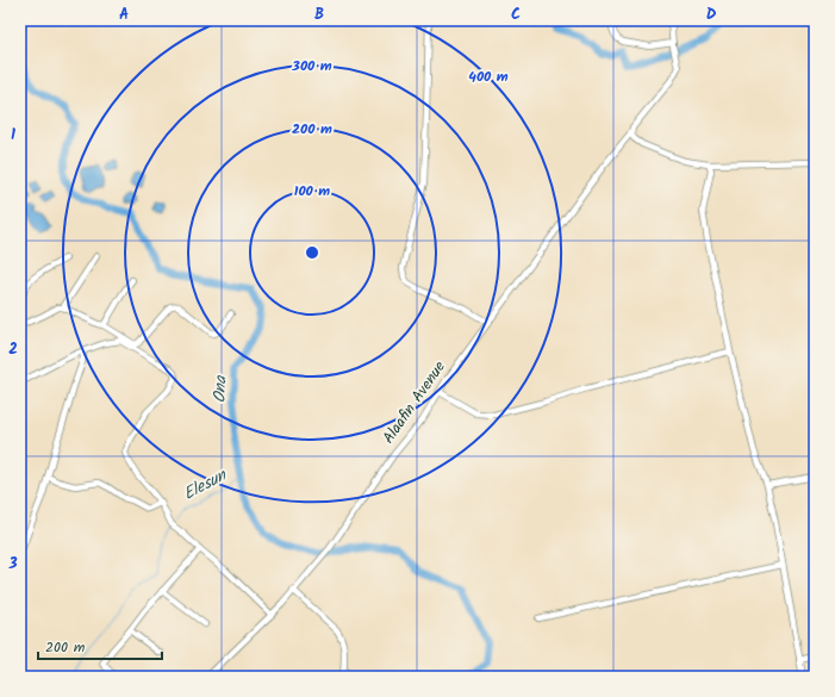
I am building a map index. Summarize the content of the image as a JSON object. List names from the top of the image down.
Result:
{
  "streets": {
    "street": ["Alaafin Avenue"]
  },
  "water": ["Ona", "Elesun"],
  "scale_bar": "200 m",
  "grid": {
    "columns": [
      "A",
      "B",
      "C",
      "D"
    ],
    "rows": ["1", "2", "3"]
  },
  "rings": [
    "300 m",
    "400 m",
    "200 m",
    "100 m"
  ]
}
